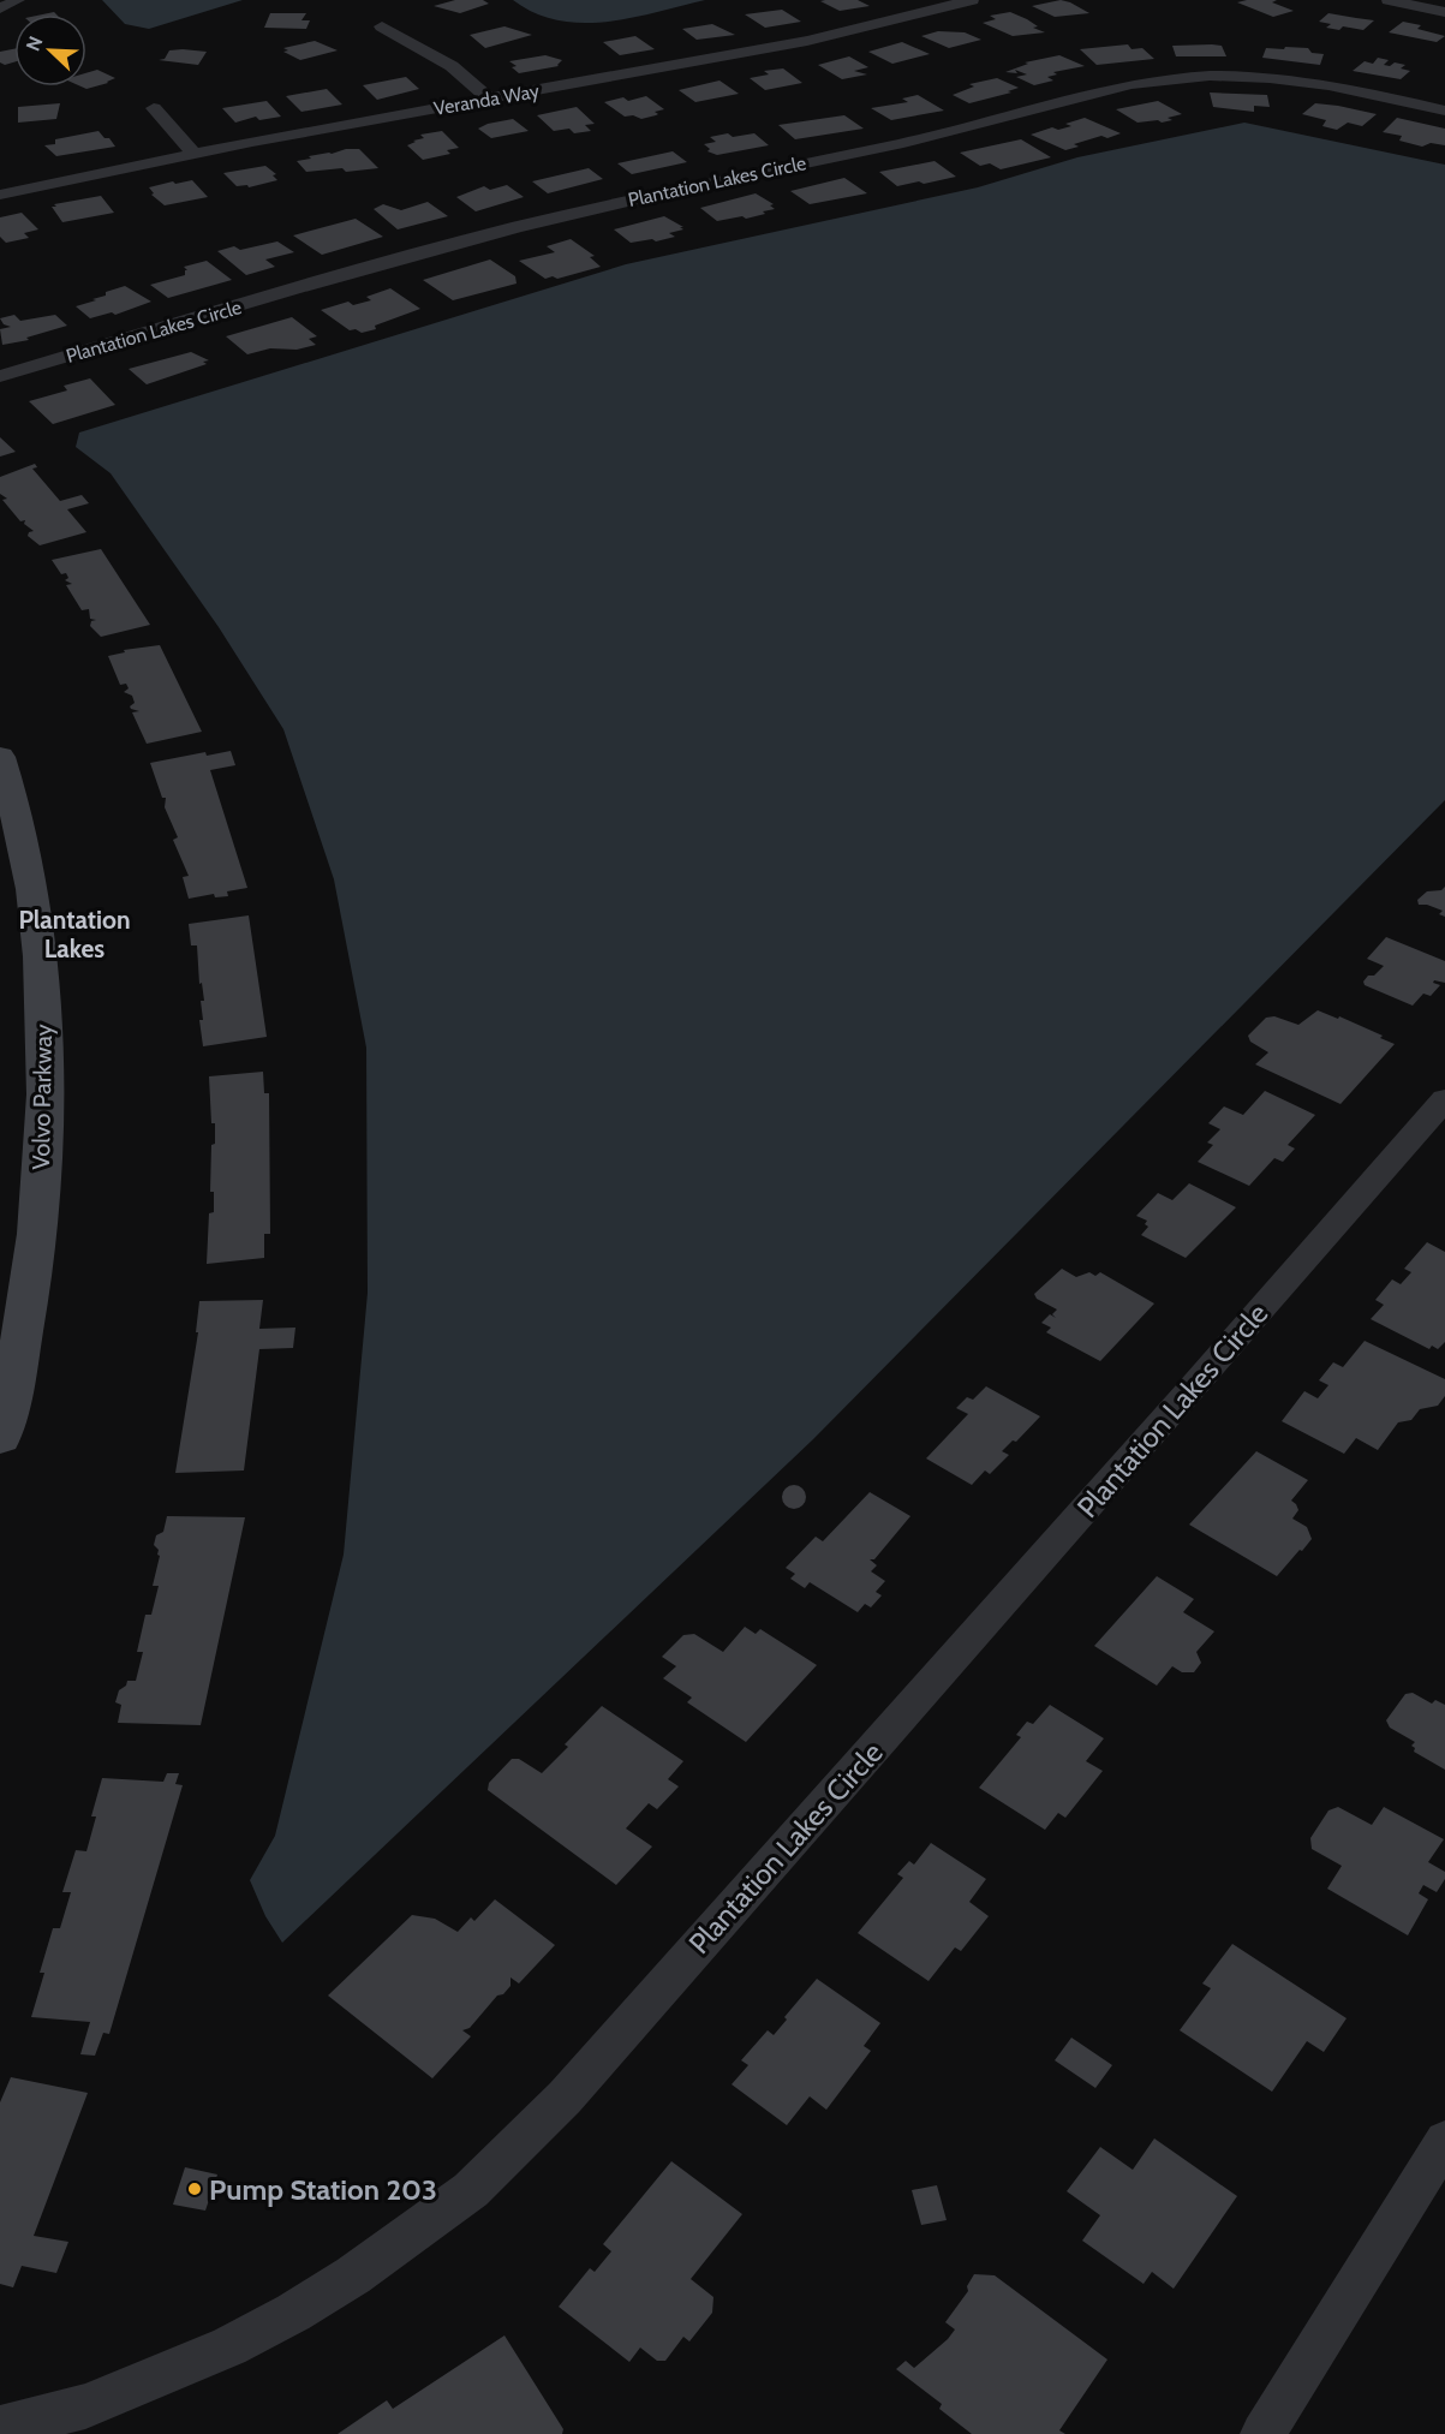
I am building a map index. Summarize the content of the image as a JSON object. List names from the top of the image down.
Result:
{
  "streets": {
    "main road": ["Volvo Parkway"],
    "street": ["Veranda Way", "Plantation Lakes Circle"]
  },
  "districts": ["Plantation Lakes"],
  "places": ["Pump Station 203"],
  "north": "top left"
}
